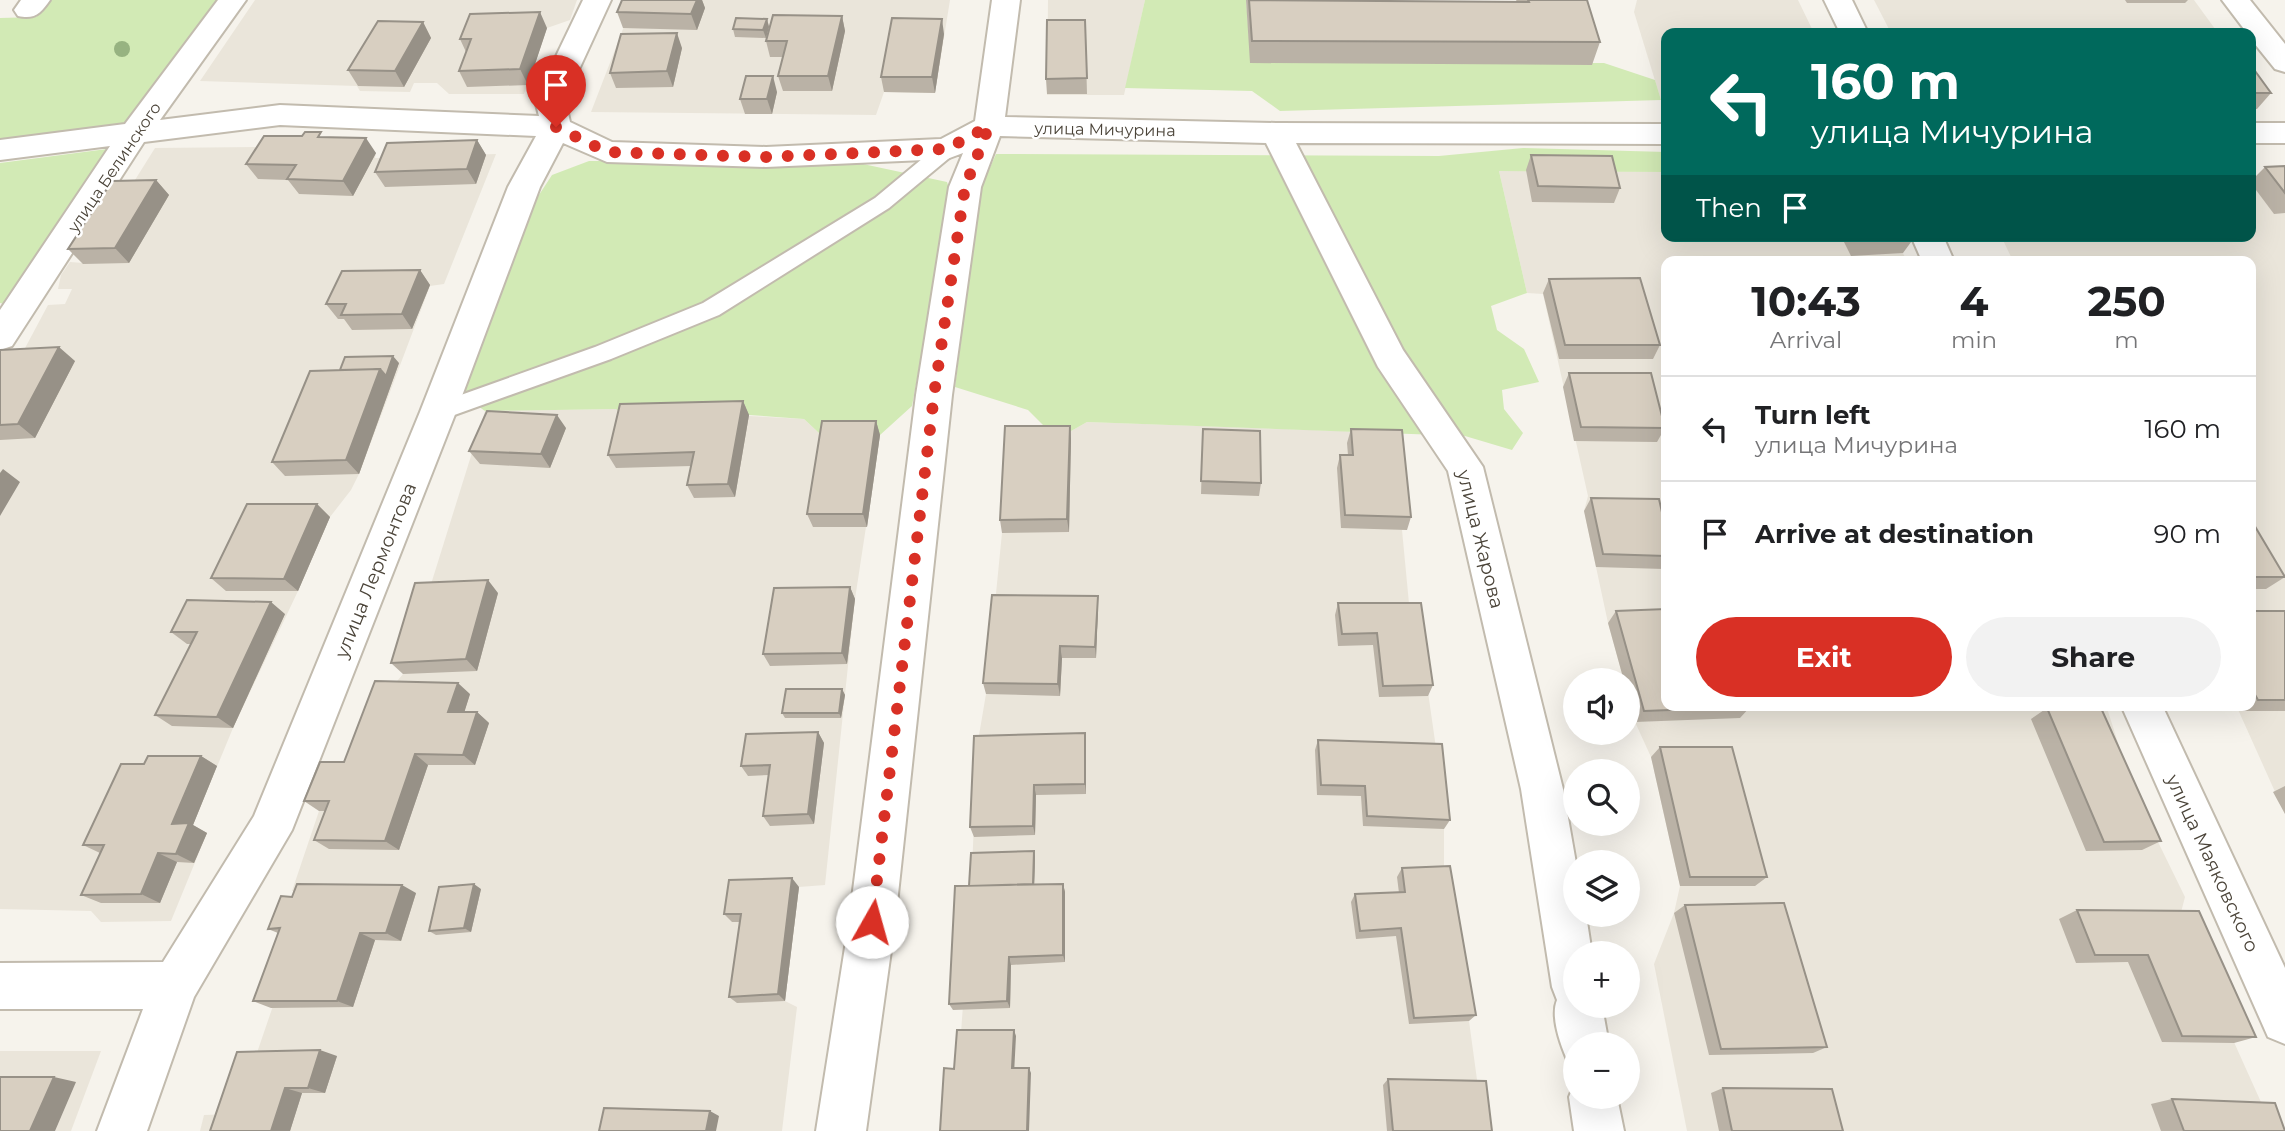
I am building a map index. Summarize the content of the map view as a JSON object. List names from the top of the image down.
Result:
{
  "streets": {
    "street": [
      "улица Мичурина",
      "улица Белинского",
      "улица Жарова",
      "улица Лермонтова",
      "улица Маяковского"
    ]
  },
  "crossings": [
    ["улица Мичурина", "улица Жарова"]
  ],
  "page": {
    "turn": ["160 m", "улица Мичурина"],
    "then": "Then",
    "eta": [
      "10:43",
      "Arrival",
      "4",
      "min",
      "250",
      "m"
    ],
    "list": [
      {
        "name": "Turn left",
        "note": "улица Мичурина",
        "value": "160 m"
      },
      {
        "name": "Arrive at destination",
        "value": "90 m"
      }
    ],
    "buttons": ["Exit", "Share"],
    "map_buttons": ["+", "−"]
  }
}
